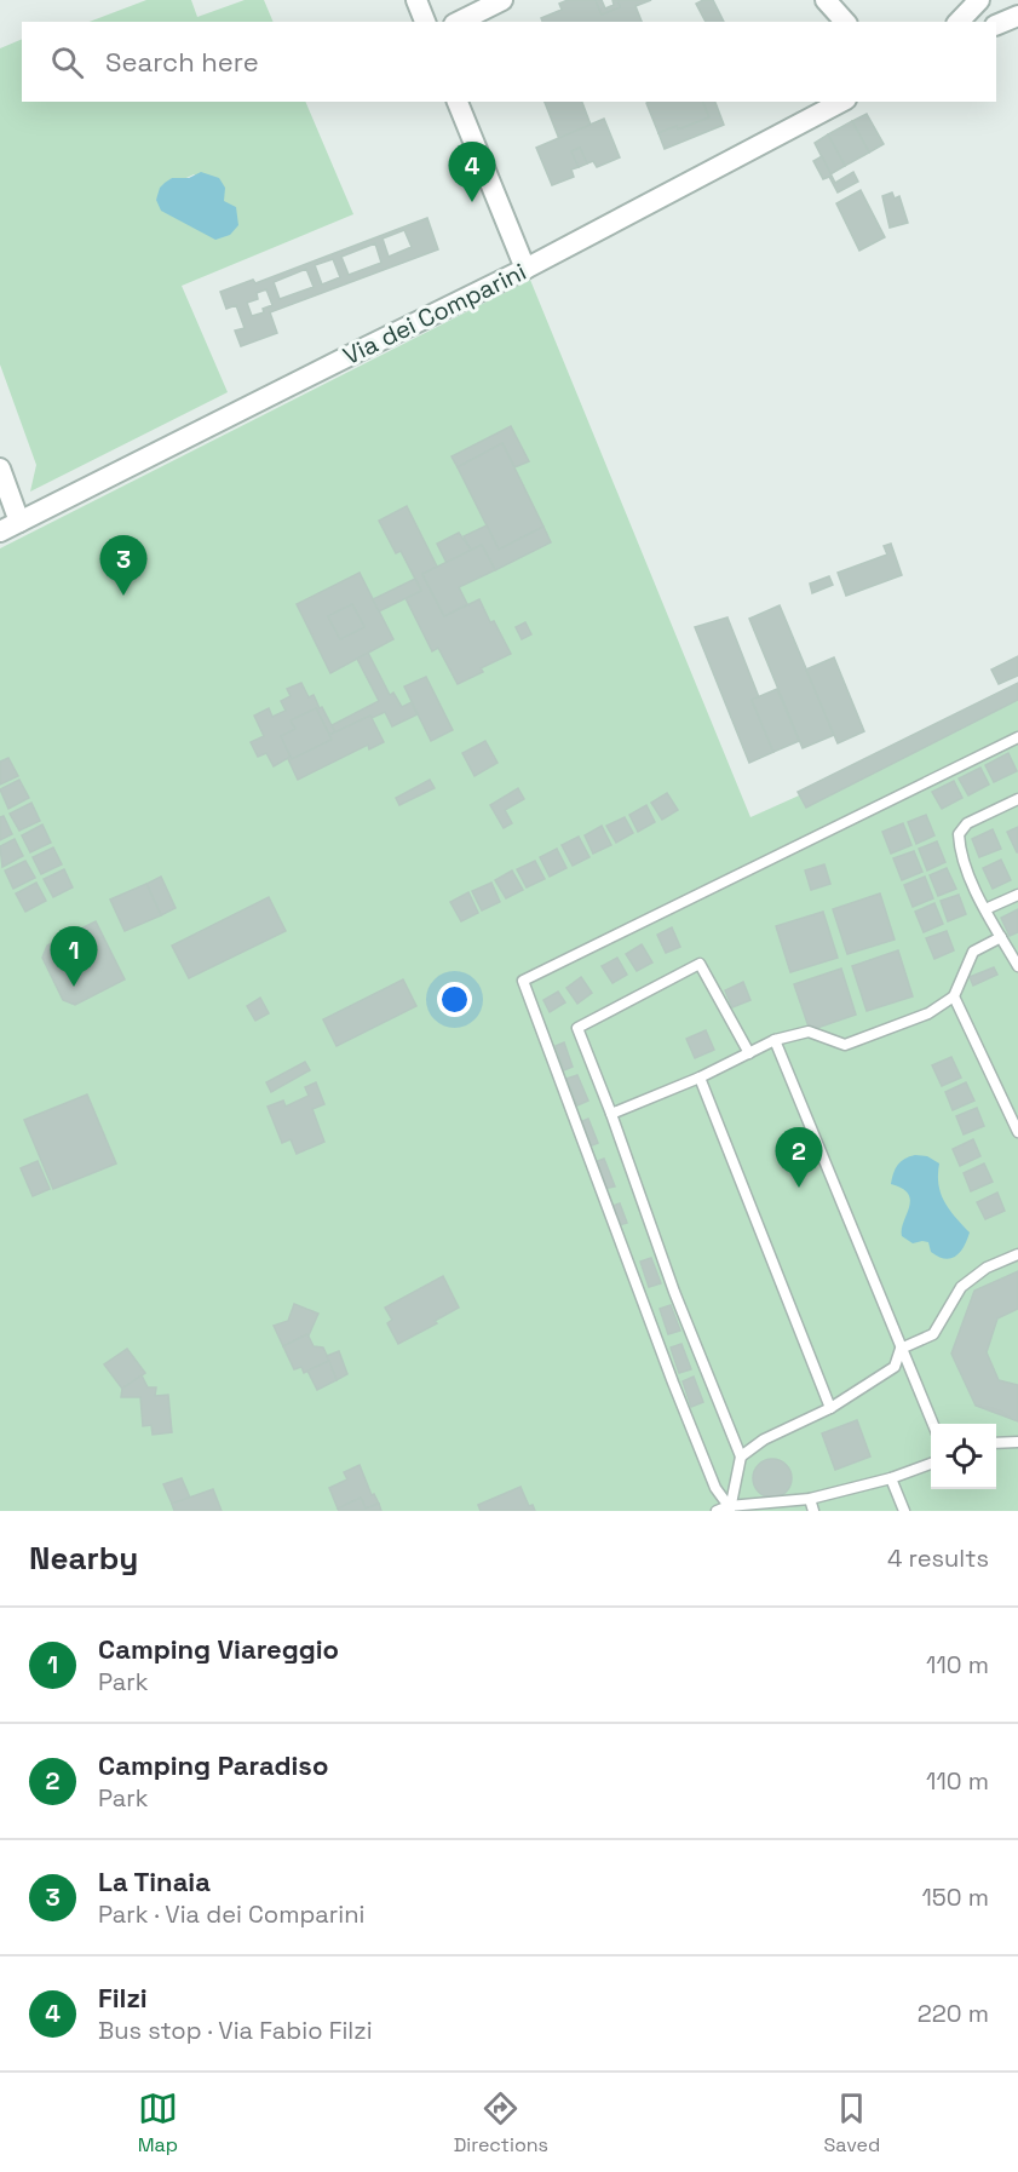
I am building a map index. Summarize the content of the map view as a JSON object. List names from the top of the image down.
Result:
{
  "streets": {
    "street": ["Via dei Comparini"]
  },
  "page": {
    "search": "Search here",
    "pins": [
      "4",
      "3",
      "1",
      "2"
    ],
    "heading": ["Nearby", "4 results"],
    "list": [
      {
        "mark": "1",
        "name": "Camping Viareggio",
        "note": "Park",
        "value": "110 m"
      },
      {
        "mark": "2",
        "name": "Camping Paradiso",
        "note": "Park",
        "value": "110 m"
      },
      {
        "mark": "3",
        "name": "La Tinaia",
        "note": "Park · Via dei Comparini",
        "value": "150 m"
      },
      {
        "mark": "4",
        "name": "Filzi",
        "note": "Bus stop · Via Fabio Filzi",
        "value": "220 m"
      }
    ],
    "nav": ["Map", "Directions", "Saved"]
  }
}
